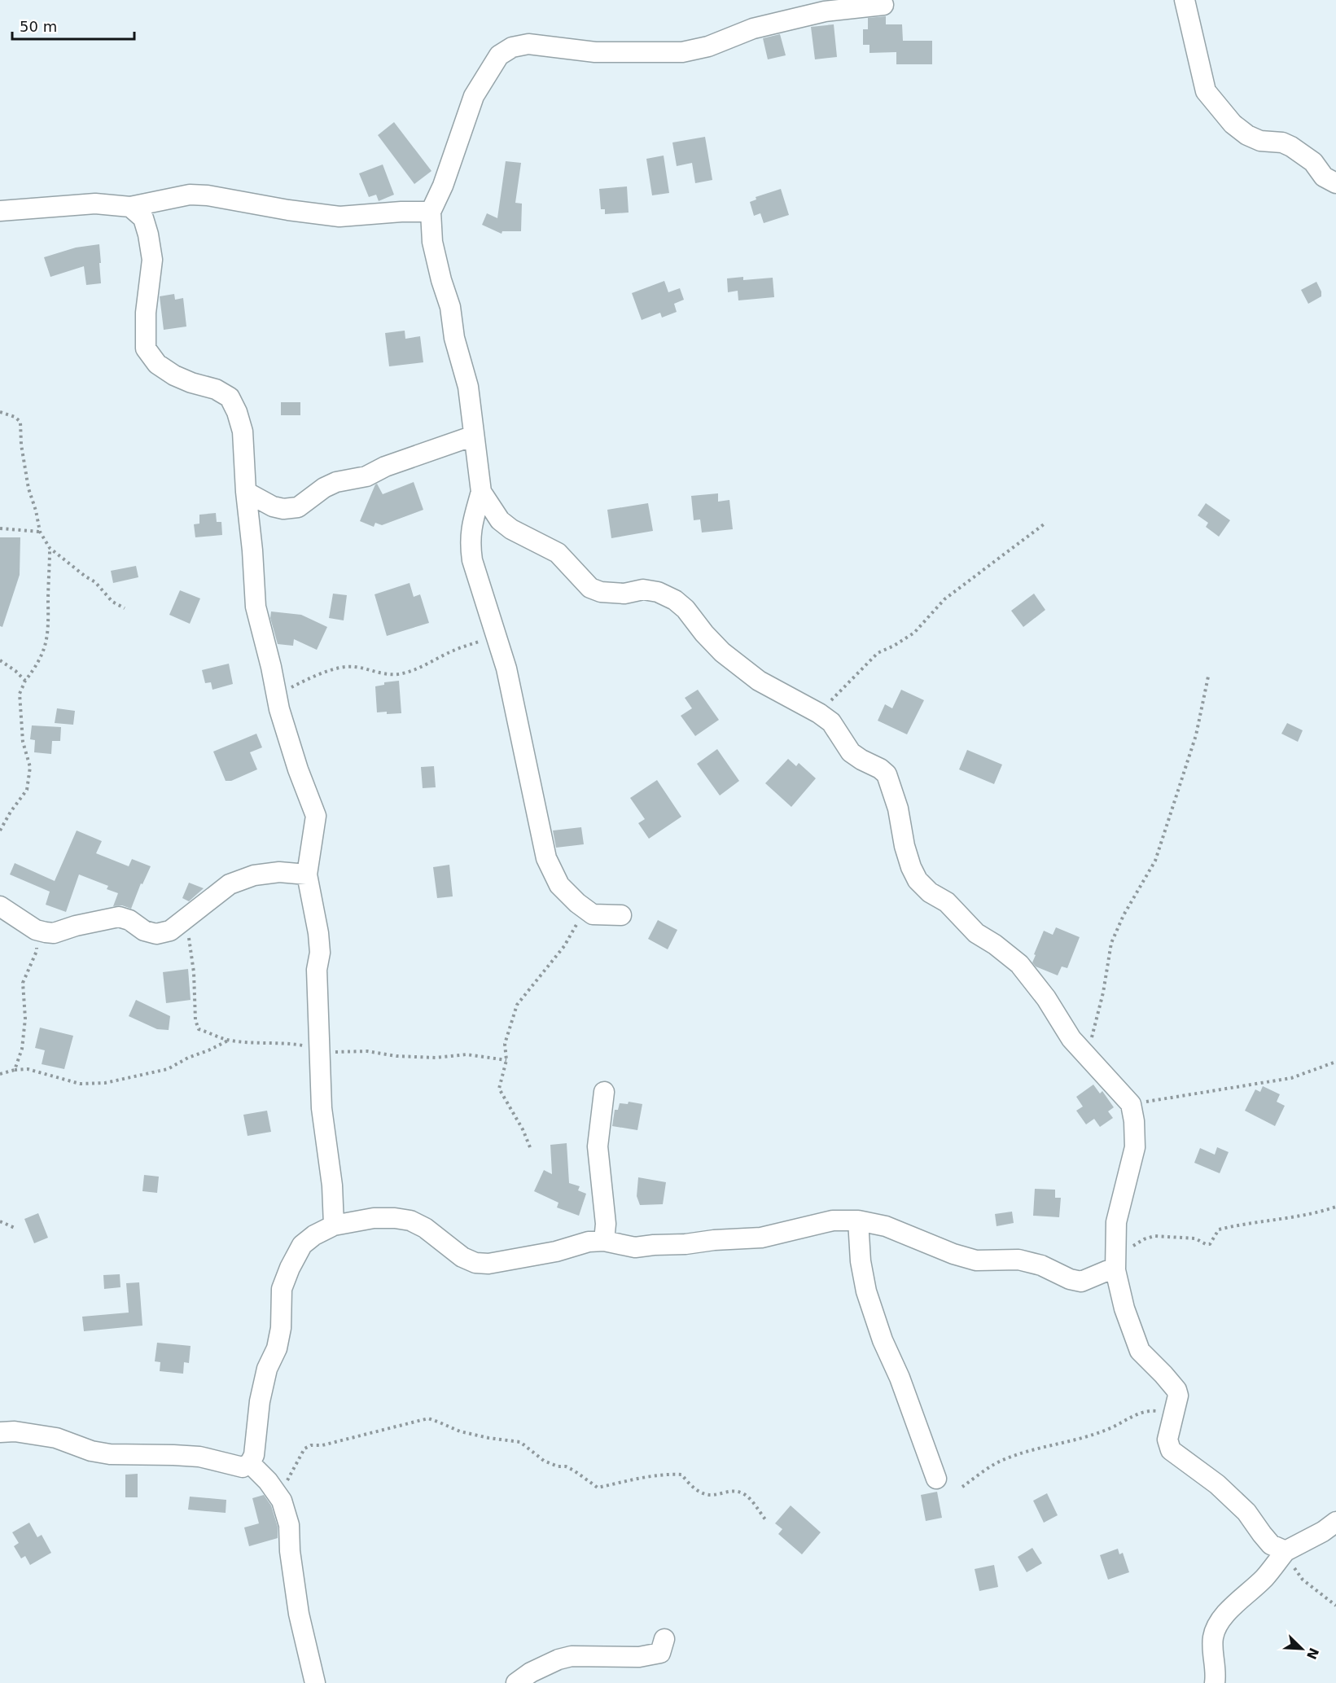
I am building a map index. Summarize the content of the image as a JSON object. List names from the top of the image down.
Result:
{
  "scale_bar": "50 m",
  "north": "bottom right"
}
